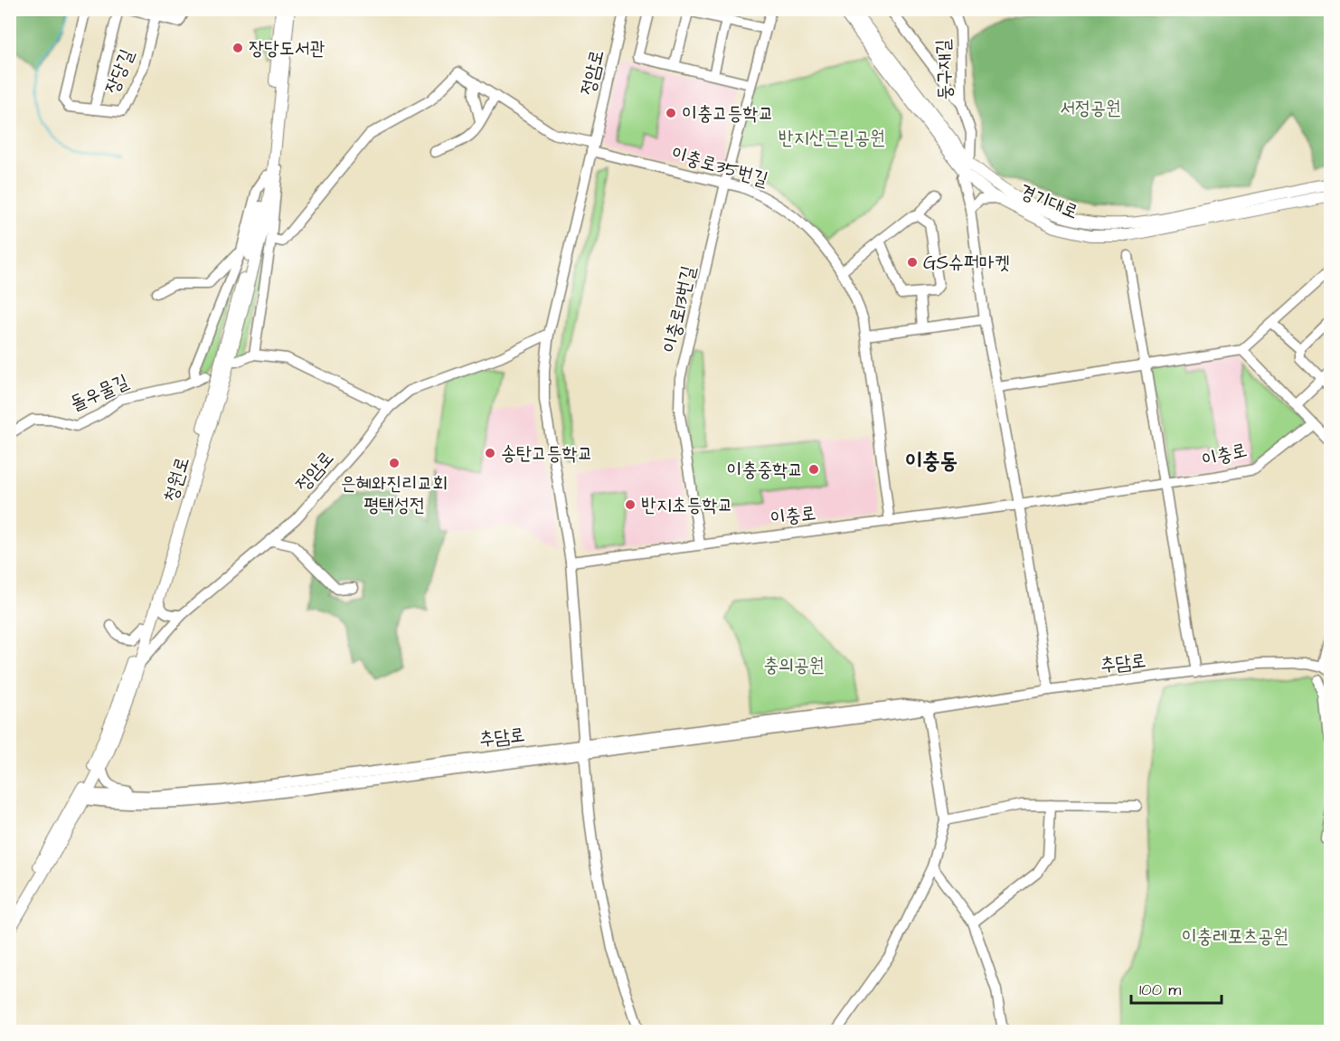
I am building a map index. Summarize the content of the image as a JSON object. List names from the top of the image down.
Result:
{
  "streets": {
    "main road": ["경기대로", "청원로"],
    "street": [
      "둥구재길",
      "장당길",
      "정암로",
      "이충로35번길",
      "이충로13번길",
      "돌우물길",
      "이충로",
      "추담로"
    ]
  },
  "crossings": [
    ["둥구재길", "경기대로"],
    ["정암로", "이충로35번길"],
    ["정암로", "이충로"],
    ["정암로", "청원로"],
    ["정암로", "추담로"],
    ["이충로35번길", "이충로13번길"],
    ["이충로35번길", "이충로"],
    ["이충로13번길", "이충로"],
    ["청원로", "추담로"]
  ],
  "districts": ["이충동"],
  "parks": [
    "서정공원",
    "반지산근린공원",
    "충의공원",
    "이충레포츠공원"
  ],
  "places": [
    "장당도서관",
    "이충고등학교",
    "GS슈퍼마켓",
    "송탄고등학교",
    "은혜와진리교회 평택성전",
    "이충중학교",
    "반지초등학교"
  ],
  "scale_bar": "100 m"
}
